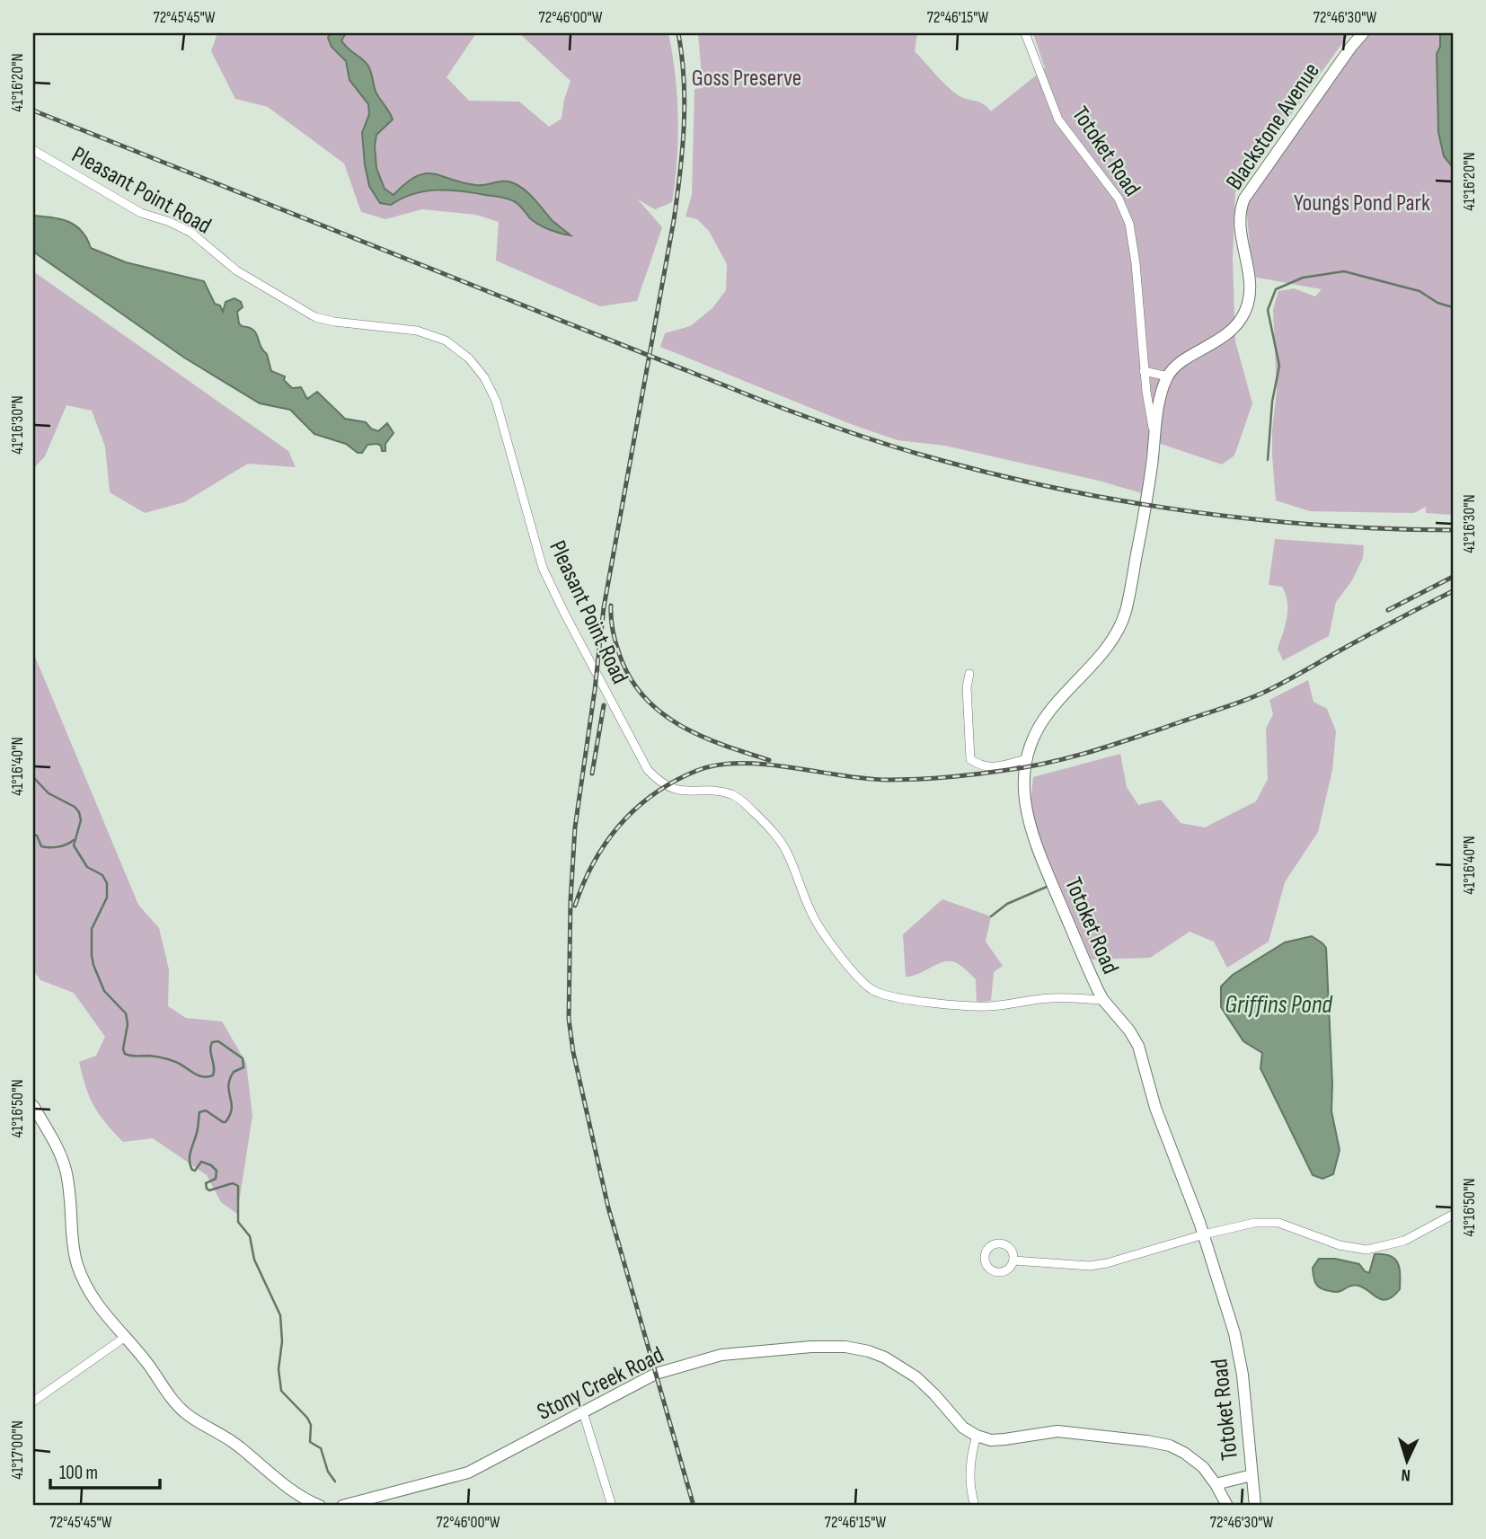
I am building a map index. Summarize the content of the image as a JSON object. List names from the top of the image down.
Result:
{
  "streets": {
    "main road": ["Blackstone Avenue", "Totoket Road", "Stony Creek Road"],
    "street": ["Pleasant Point Road"]
  },
  "crossings": [
    ["Totoket Road", "Pleasant Point Road"]
  ],
  "water": ["Griffins Pond"],
  "parks": ["Goss Preserve", "Youngs Pond Park"],
  "scale_bar": "100 m",
  "north": "bottom",
  "coordinates": [
    "72°45'45\"W",
    "72°46'00\"W",
    "72°46'15\"W",
    "72°46'30\"W",
    "41°16'20\"N",
    "41°16'30\"N",
    "41°16'40\"N",
    "41°16'50\"N",
    "41°17'00\"N"
  ]
}
